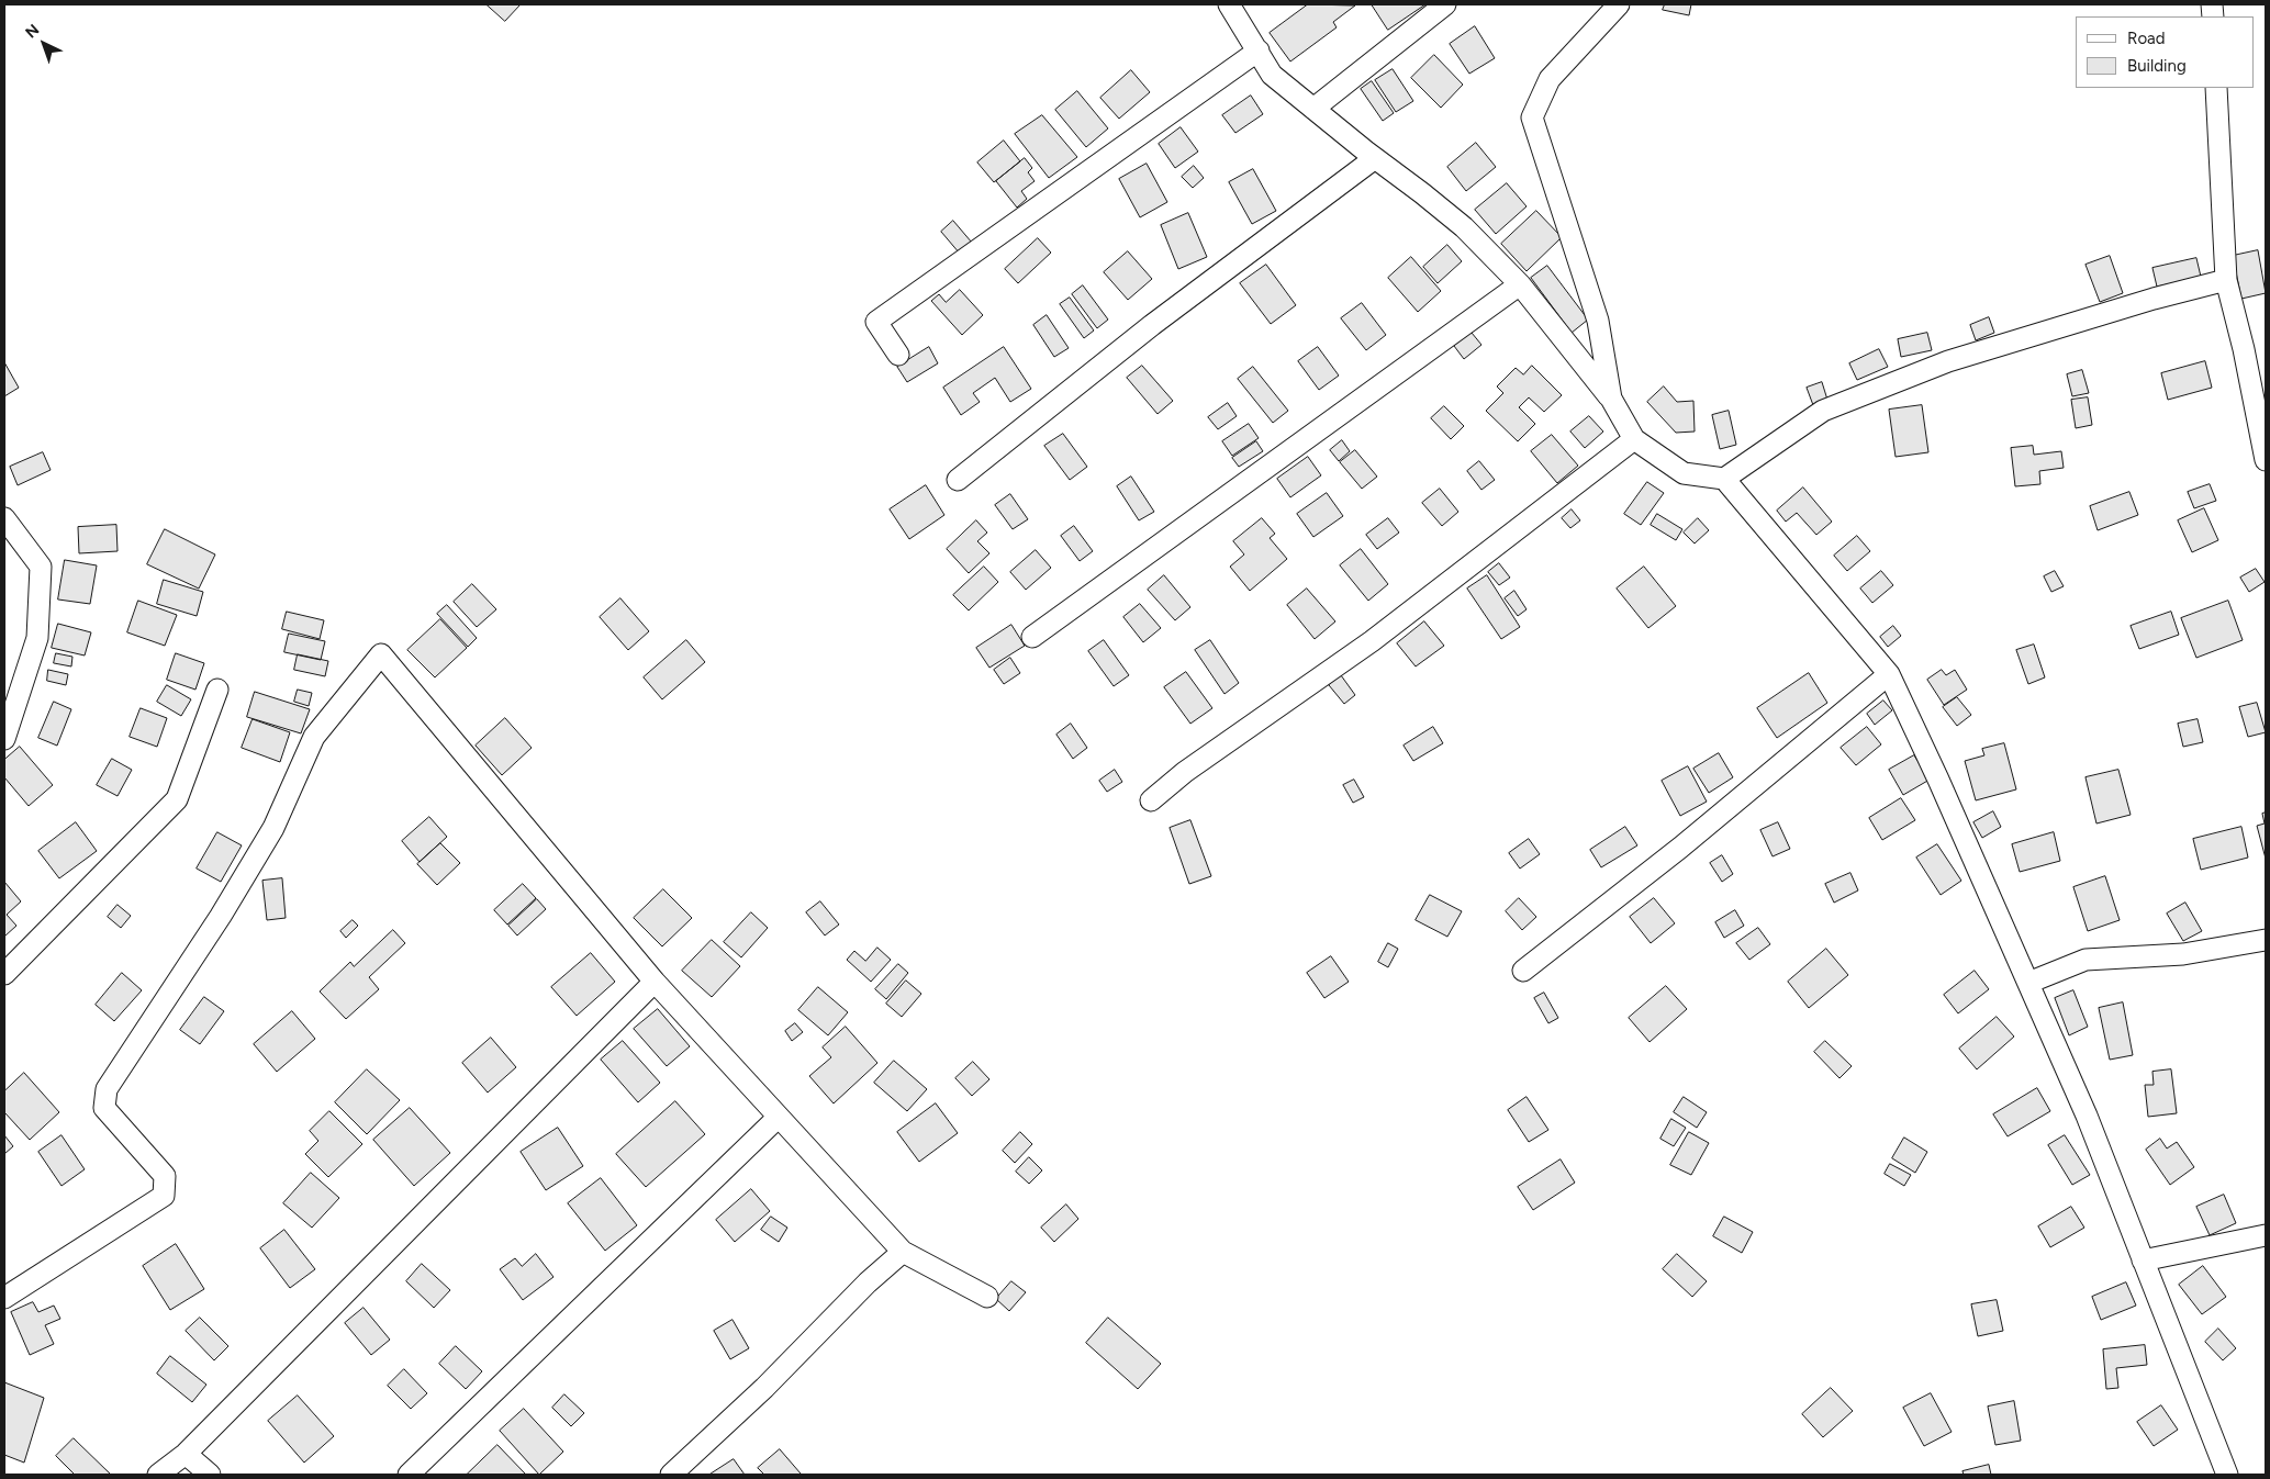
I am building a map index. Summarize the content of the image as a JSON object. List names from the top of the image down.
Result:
{
  "legend": ["Road", "Building"],
  "north": "top left"
}
